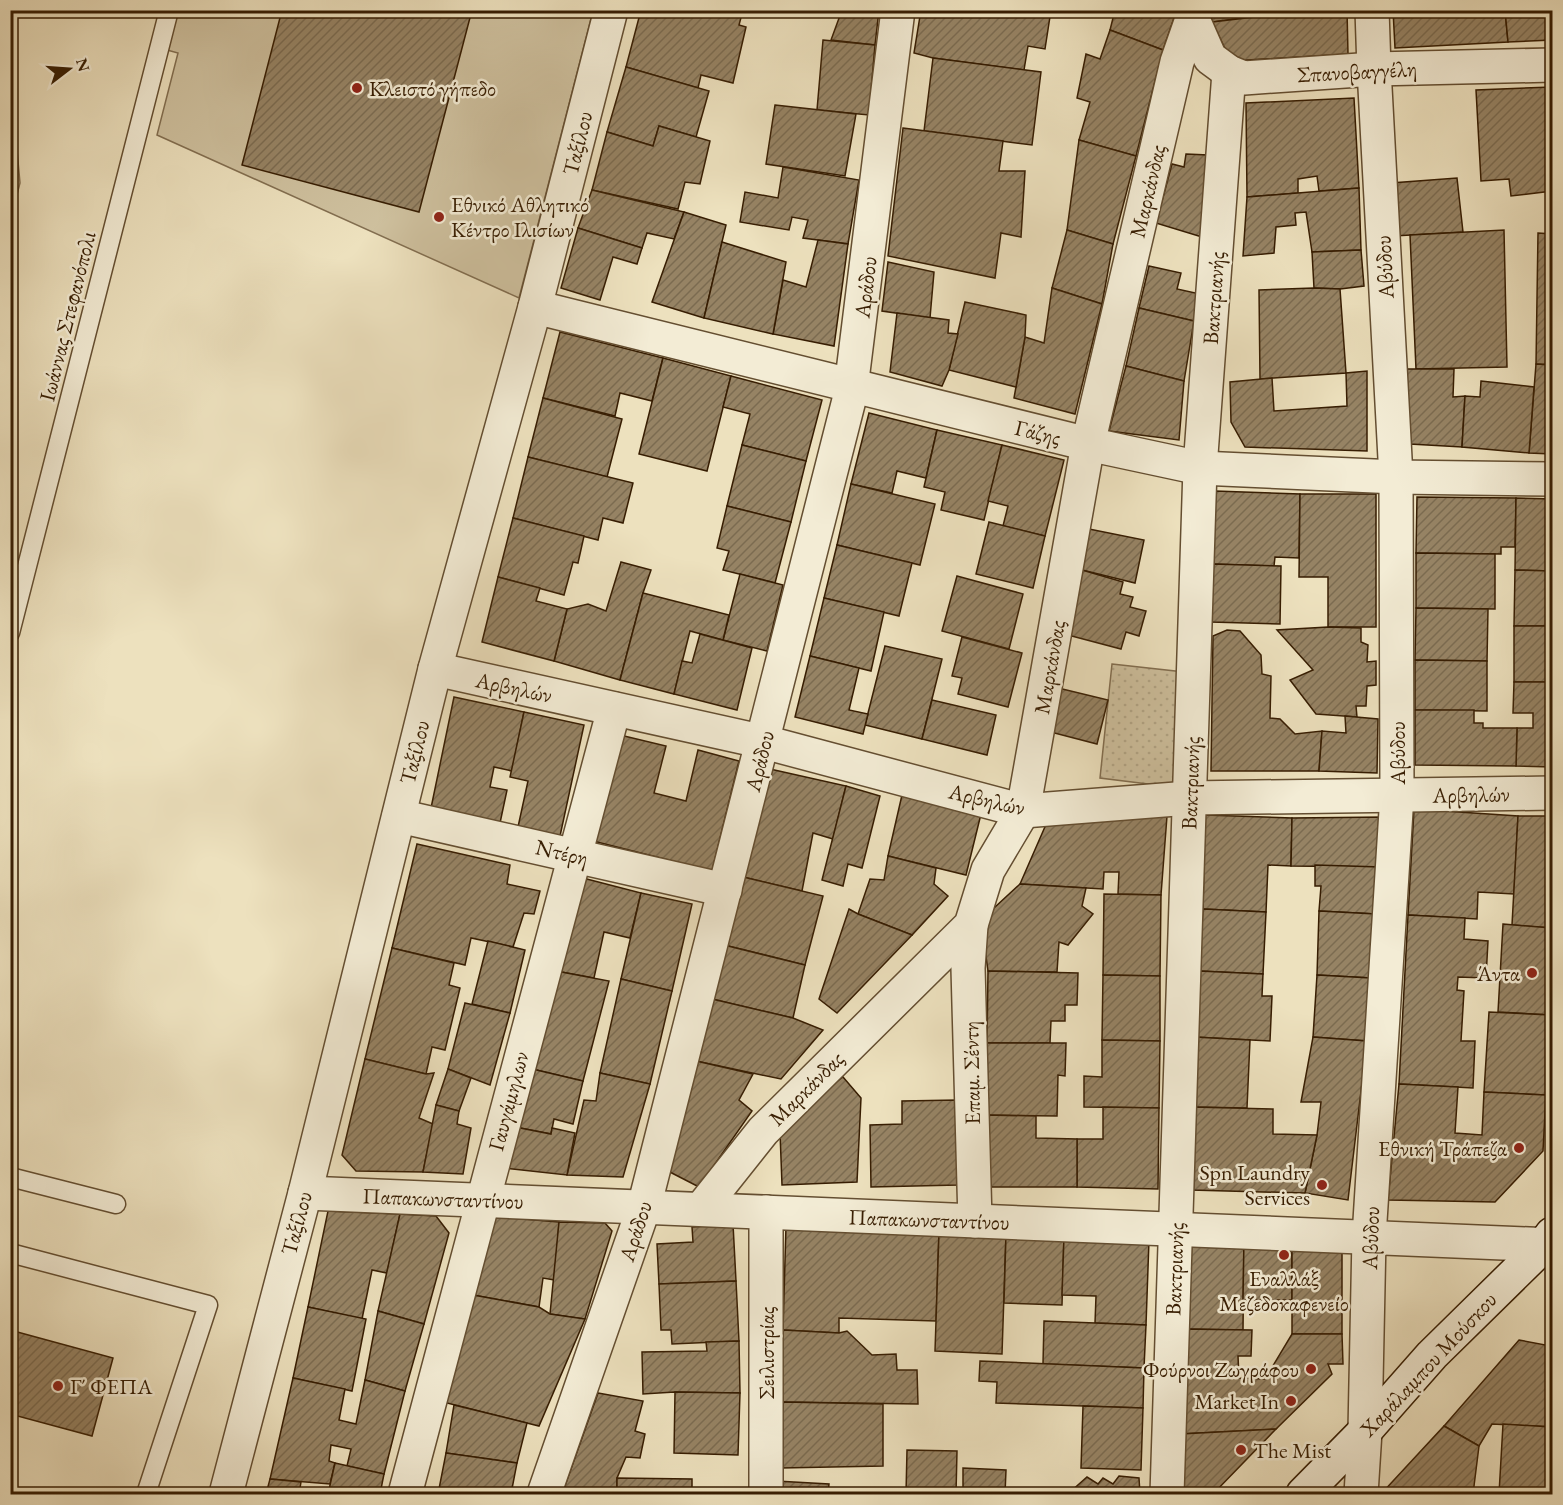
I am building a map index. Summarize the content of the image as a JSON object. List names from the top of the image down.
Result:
{
  "streets": {
    "street": [
      "Σπανοβαγγέλη",
      "Ταξίλου",
      "Μαρκάνδας",
      "Αβύδου",
      "Αράδου",
      "Βακτριανής",
      "Γάζης",
      "Αρβηλών",
      "Ντέρη",
      "Επαμ. Σέντη",
      "Γαυγάμηλων",
      "Παπακωνσταντίνου",
      "Σειλιστρίας",
      "Χαράλαμπου Μούσκου"
    ],
    "lane": ["Ιωάννας Στεφανόπολι"]
  },
  "crossings": [
    ["Σπανοβαγγέλη", "Αβύδου"],
    ["Σπανοβαγγέλη", "Βακτριανής"],
    ["Ταξίλου", "Γάζης"],
    ["Ταξίλου", "Αρβηλών"],
    ["Ταξίλου", "Ντέρη"],
    ["Ταξίλου", "Παπακωνσταντίνου"],
    ["Μαρκάνδας", "Γάζης"],
    ["Μαρκάνδας", "Αρβηλών"],
    ["Μαρκάνδας", "Επαμ. Σέντη"],
    ["Μαρκάνδας", "Παπακωνσταντίνου"],
    ["Αβύδου", "Γάζης"],
    ["Αβύδου", "Αρβηλών"],
    ["Αβύδου", "Παπακωνσταντίνου"],
    ["Αβύδου", "Χαράλαμπου Μούσκου"],
    ["Αράδου", "Γάζης"],
    ["Αράδου", "Αρβηλών"],
    ["Αράδου", "Ντέρη"],
    ["Αράδου", "Παπακωνσταντίνου"],
    ["Βακτριανής", "Γάζης"],
    ["Βακτριανής", "Αρβηλών"],
    ["Βακτριανής", "Παπακωνσταντίνου"],
    ["Αρβηλών", "Γαυγάμηλων"],
    ["Ντέρη", "Γαυγάμηλων"],
    ["Επαμ. Σέντη", "Παπακωνσταντίνου"],
    ["Γαυγάμηλων", "Παπακωνσταντίνου"],
    ["Παπακωνσταντίνου", "Σειλιστρίας"],
    ["Παπακωνσταντίνου", "Χαράλαμπου Μούσκου"]
  ],
  "places": [
    "Κλειστό γήπεδο",
    "Εθνικό Αθλητικό Κέντρο Ιλισίων",
    "Άντα",
    "Εθνική Τράπεζα",
    "Spn Laundry Services",
    "Εναλλάξ Μεζεδοκαφενείο",
    "Φούρνοι Ζωγράφου",
    "Γ΄ ΦΕΠΑ",
    "Market In",
    "The Mist"
  ],
  "north": "right"
}
